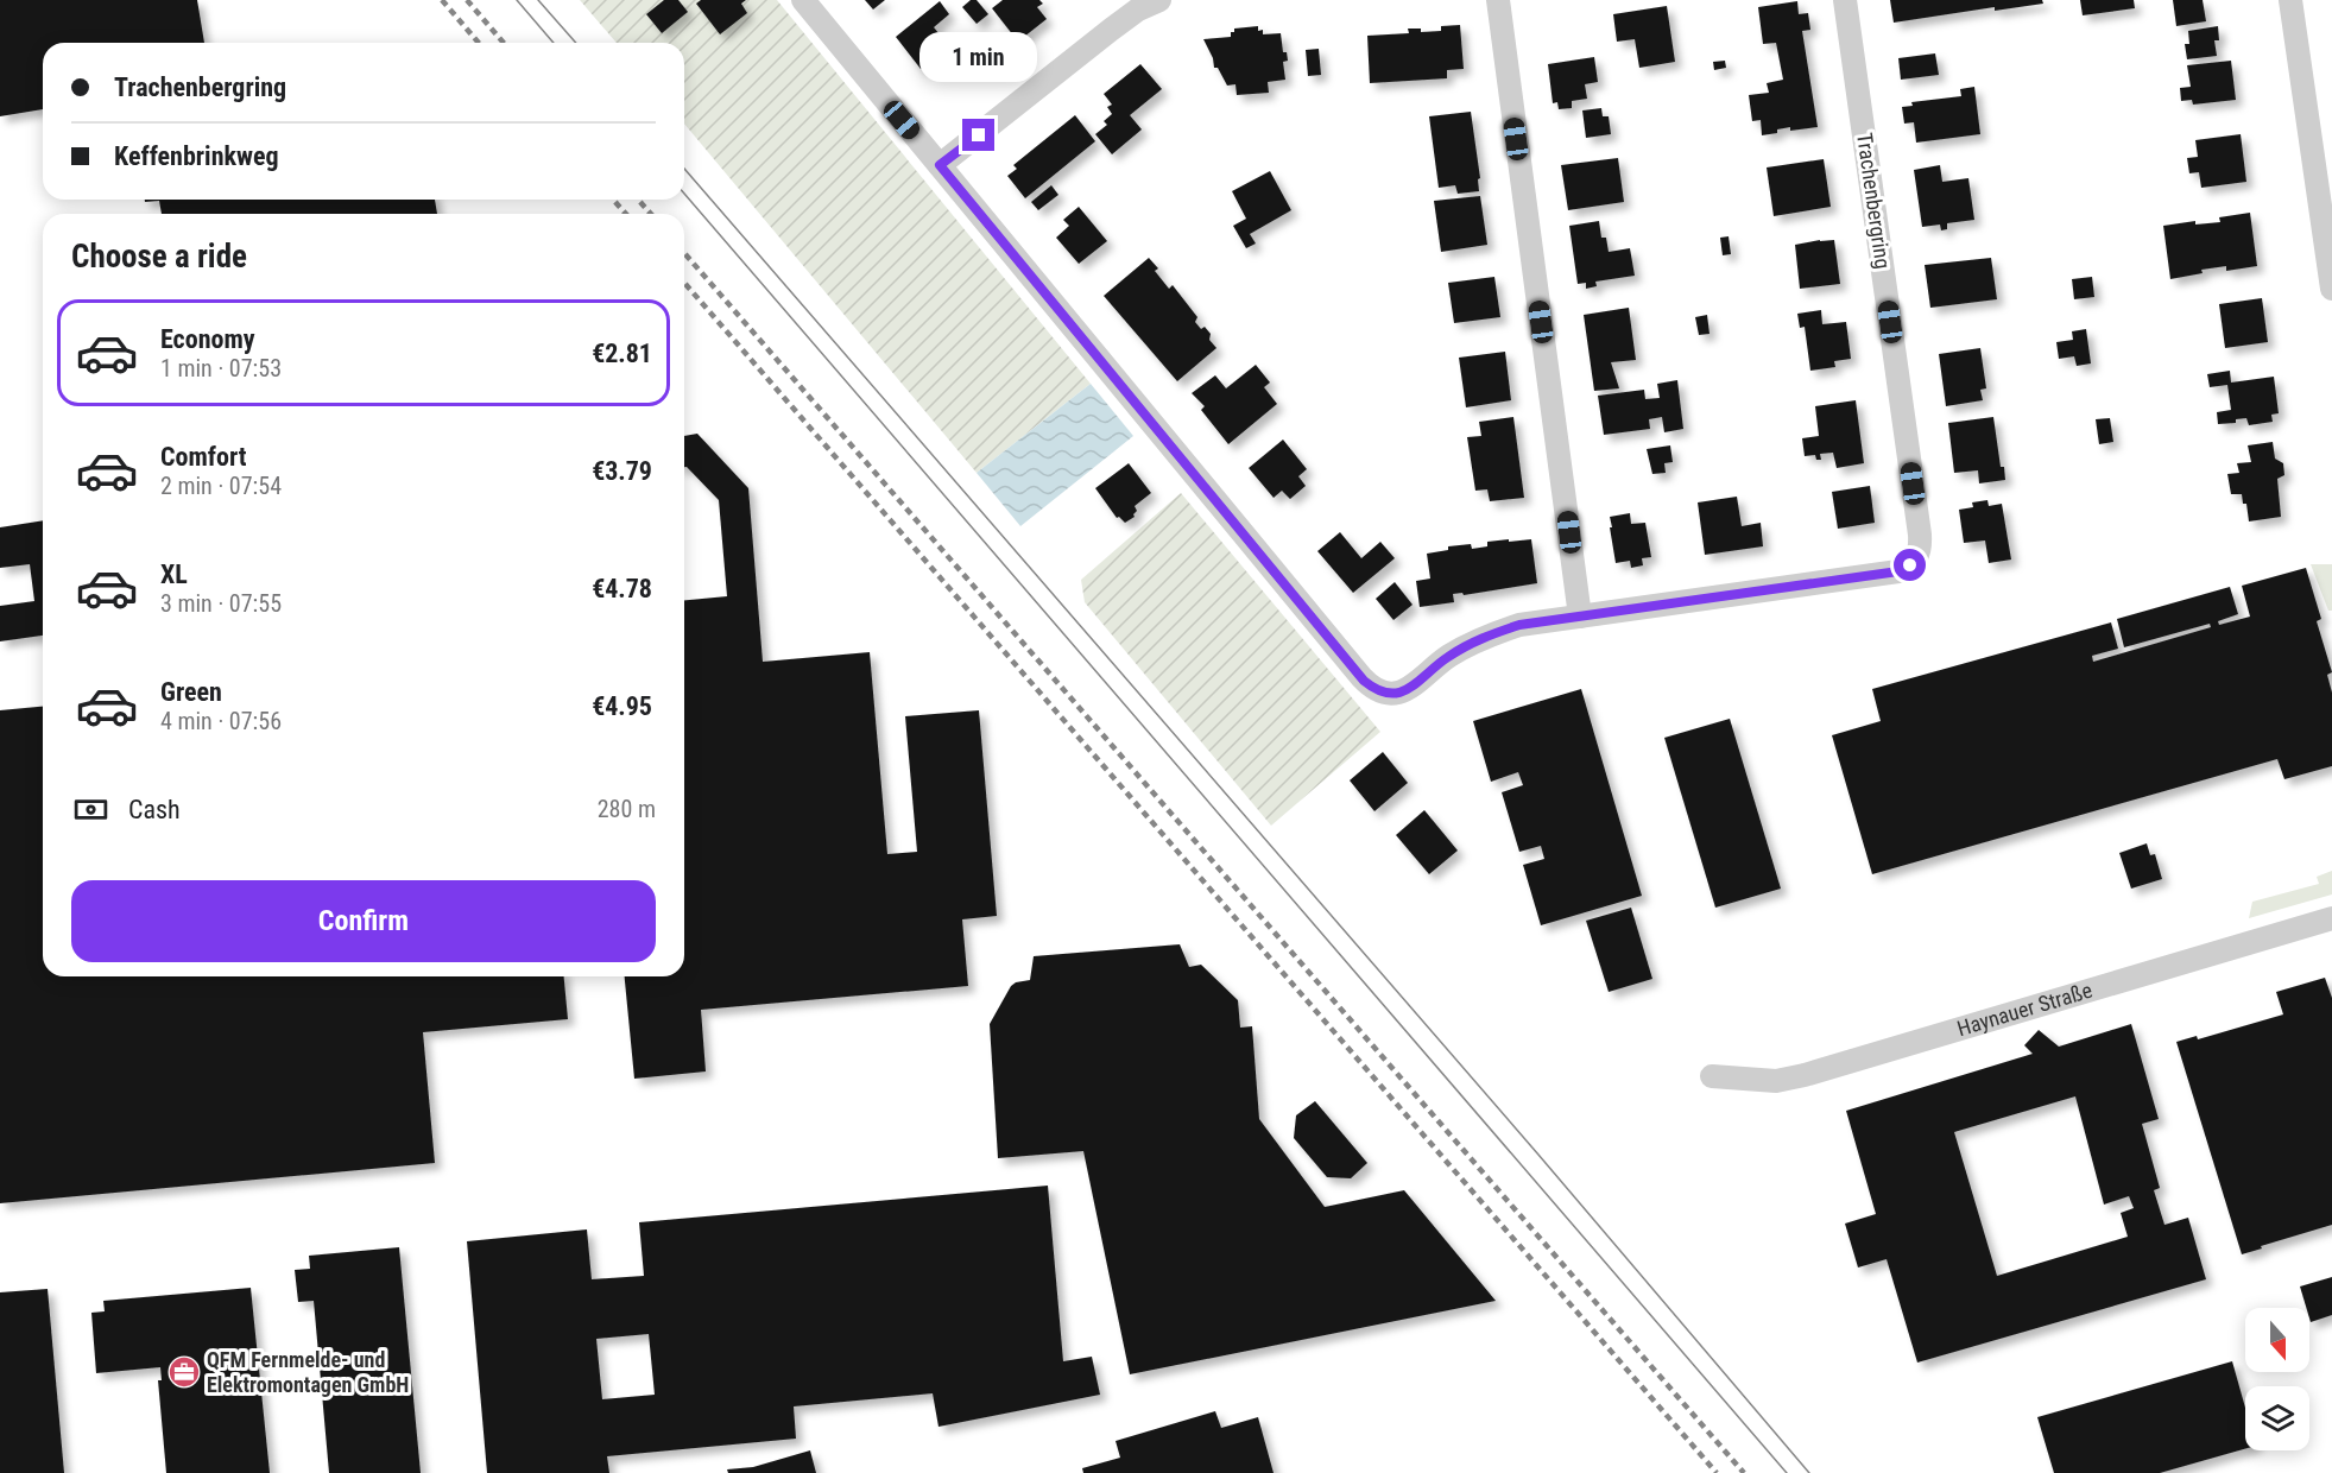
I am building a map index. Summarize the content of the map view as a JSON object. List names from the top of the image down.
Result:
{
  "streets": {
    "street": ["Trachenbergring", "Haynauer Straße"]
  },
  "places": {
    "office": ["QFM Fernmelde- und Elektromontagen GmbH"]
  },
  "north": "bottom",
  "page": {
    "bubble": "1 min",
    "banner": ["Trachenbergring", "Keffenbrinkweg"],
    "heading": "Choose a ride",
    "list": [
      {
        "name": "Economy",
        "note": "1 min · 07:53",
        "value": "€2.81"
      },
      {
        "name": "Comfort",
        "note": "2 min · 07:54",
        "value": "€3.79"
      },
      {
        "name": "XL",
        "note": "3 min · 07:55",
        "value": "€4.78"
      },
      {
        "name": "Green",
        "note": "4 min · 07:56",
        "value": "€4.95"
      }
    ],
    "pay": ["Cash", "280 m"],
    "buttons": "Confirm"
  }
}
